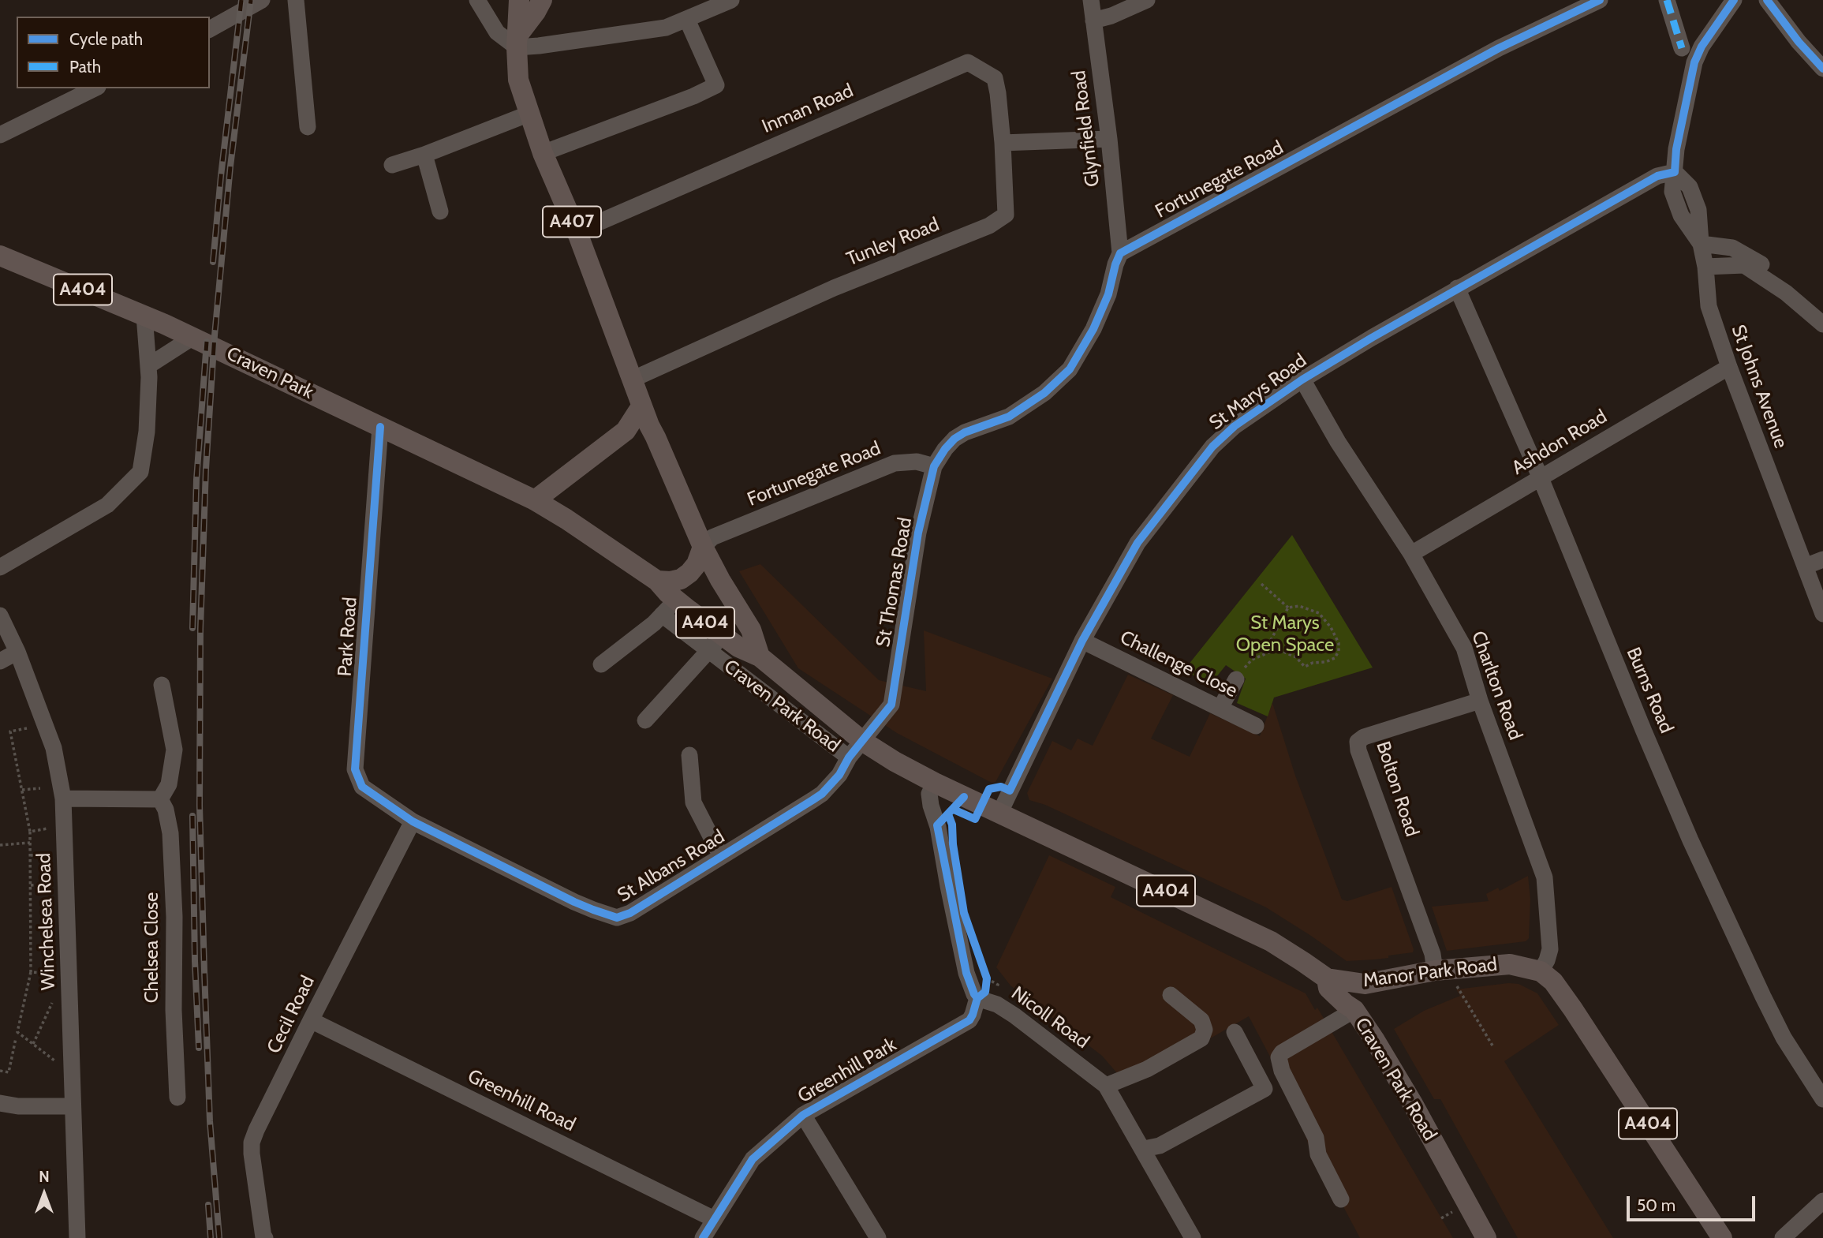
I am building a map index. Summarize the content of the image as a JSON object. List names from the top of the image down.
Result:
{
  "streets": {
    "main road": [
      "A407",
      "A404",
      "Craven Park",
      "Craven Park Road",
      "Manor Park Road"
    ],
    "street": [
      "Inman Road",
      "Glynfield Road",
      "Fortunegate Road",
      "Tunley Road",
      "St Johns Avenue",
      "St Marys Road",
      "Ashdon Road",
      "St Thomas Road",
      "Park Road",
      "Challenge Close",
      "Charlton Road",
      "Burns Road",
      "Bolton Road",
      "St Albans Road",
      "Winchelsea Road",
      "Chelsea Close",
      "Cecil Road",
      "Nicoll Road",
      "Greenhill Park",
      "Greenhill Road"
    ]
  },
  "crossings": [
    ["Inman Road", "A407"],
    ["Inman Road", "Tunley Road"],
    ["Glynfield Road", "Fortunegate Road"],
    ["Fortunegate Road", "A404"],
    ["Fortunegate Road", "St Thomas Road"],
    ["Fortunegate Road", "Craven Park Road"],
    ["A407", "Tunley Road"],
    ["A407", "A404"],
    ["A404", "Craven Park"],
    ["A404", "Charlton Road"],
    ["A404", "Craven Park Road"],
    ["A404", "Manor Park Road"],
    ["Craven Park", "Park Road"],
    ["Craven Park", "Craven Park Road"],
    ["St Johns Avenue", "St Marys Road"],
    ["St Johns Avenue", "Ashdon Road"],
    ["St Marys Road", "Challenge Close"],
    ["St Marys Road", "Charlton Road"],
    ["St Marys Road", "Burns Road"],
    ["St Marys Road", "Craven Park Road"],
    ["Ashdon Road", "Charlton Road"],
    ["Ashdon Road", "Burns Road"],
    ["St Thomas Road", "St Albans Road"],
    ["Park Road", "St Albans Road"],
    ["Park Road", "Cecil Road"],
    ["Charlton Road", "Bolton Road"],
    ["Charlton Road", "Manor Park Road"],
    ["Craven Park Road", "St Albans Road"],
    ["Craven Park Road", "Manor Park Road"],
    ["Bolton Road", "Manor Park Road"],
    ["St Albans Road", "Cecil Road"],
    ["Cecil Road", "Greenhill Road"],
    ["Nicoll Road", "Greenhill Park"],
    ["Greenhill Park", "Greenhill Road"]
  ],
  "parks": ["St Marys Open Space"],
  "legend": ["Cycle path", "Path"],
  "scale_bar": "50 m",
  "north": "top"
}
